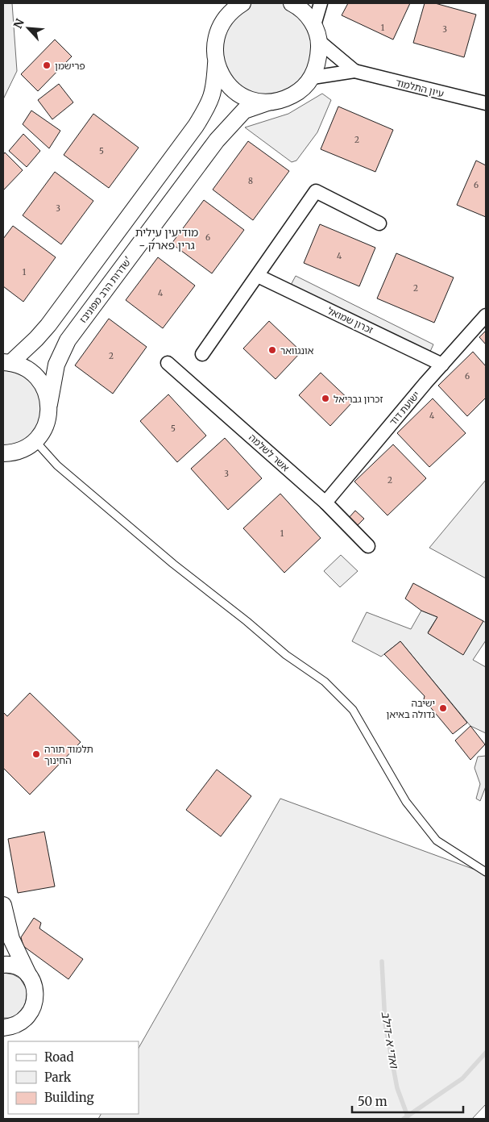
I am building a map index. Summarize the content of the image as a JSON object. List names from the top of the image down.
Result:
{
  "streets": {
    "street": [
      "עיון התלמוד",
      "שדרות הרב מפוניבז'",
      "זכרון שמואל",
      "ישועת דוד",
      "אשר לשלמה"
    ]
  },
  "crossings": [
    ["עיון התלמוד", "שדרות הרב מפוניבז'"],
    ["זכרון שמואל", "ישועת דוד"],
    ["ישועת דוד", "אשר לשלמה"]
  ],
  "districts": ["מודיעין עילית - גרין פארק"],
  "water": ["ואדי א-דילב"],
  "places": [
    "פרישמן",
    "אונגוואר",
    "זכרון גבריאל",
    "ישיבה גדולה באיאן",
    "תלמוד תורה החינוך"
  ],
  "house_numbers": [
    "1",
    "3",
    "2",
    "5",
    "8",
    "6",
    "3",
    "6",
    "4",
    "1",
    "2",
    "4",
    "2",
    "6",
    "4",
    "5",
    "3",
    "2",
    "1"
  ],
  "legend": ["Road", "Park", "Building"],
  "scale_bar": "50 m",
  "north": "top left"
}
